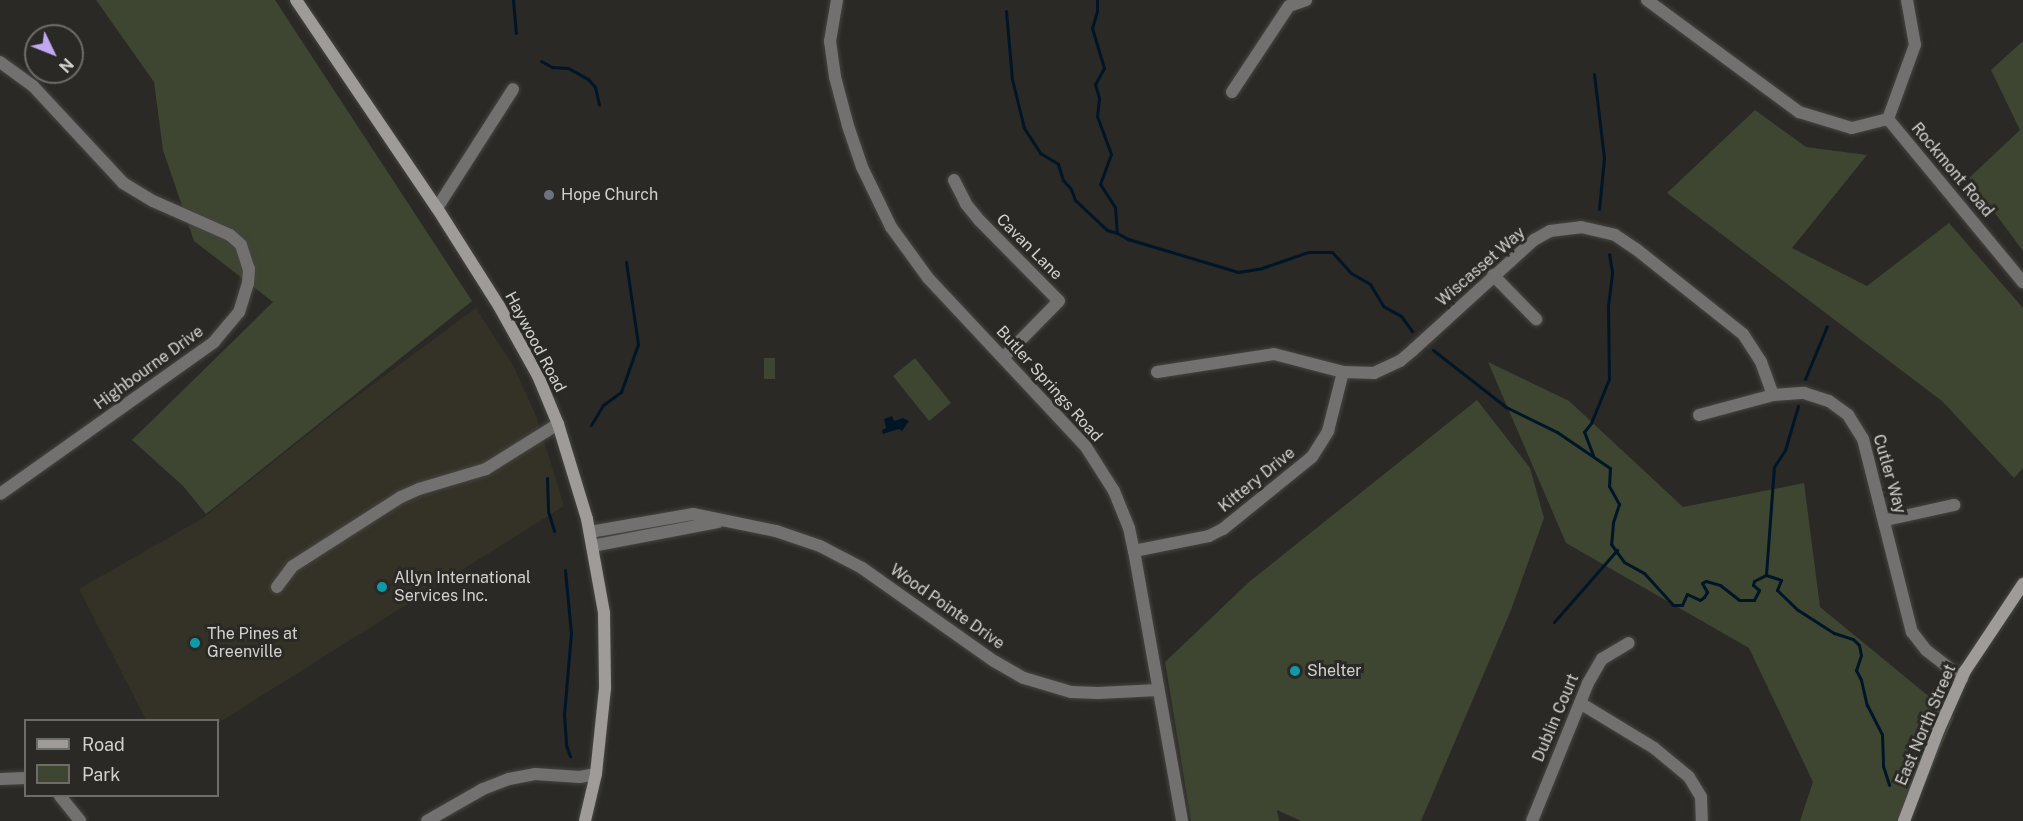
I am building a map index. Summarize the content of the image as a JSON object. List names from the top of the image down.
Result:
{
  "streets": {
    "main road": ["Haywood Road", "East North Street"],
    "street": [
      "Rockmont Road",
      "Cavan Lane",
      "Wiscasset Way",
      "Highbourne Drive",
      "Butler Springs Road",
      "Cutler Way",
      "Kittery Drive",
      "Wood Pointe Drive",
      "Dublin Court"
    ]
  },
  "crossings": [
    ["Cavan Lane", "Butler Springs Road"],
    ["Wiscasset Way", "Cutler Way"],
    ["Wiscasset Way", "Kittery Drive"],
    ["Haywood Road", "Wood Pointe Drive"],
    ["Butler Springs Road", "Kittery Drive"],
    ["Butler Springs Road", "Wood Pointe Drive"],
    ["Cutler Way", "East North Street"]
  ],
  "places": [
    "Hope Church",
    "Allyn International Services Inc.",
    "The Pines at Greenville",
    "Shelter"
  ],
  "legend": ["Road", "Park"],
  "north": "bottom right"
}
